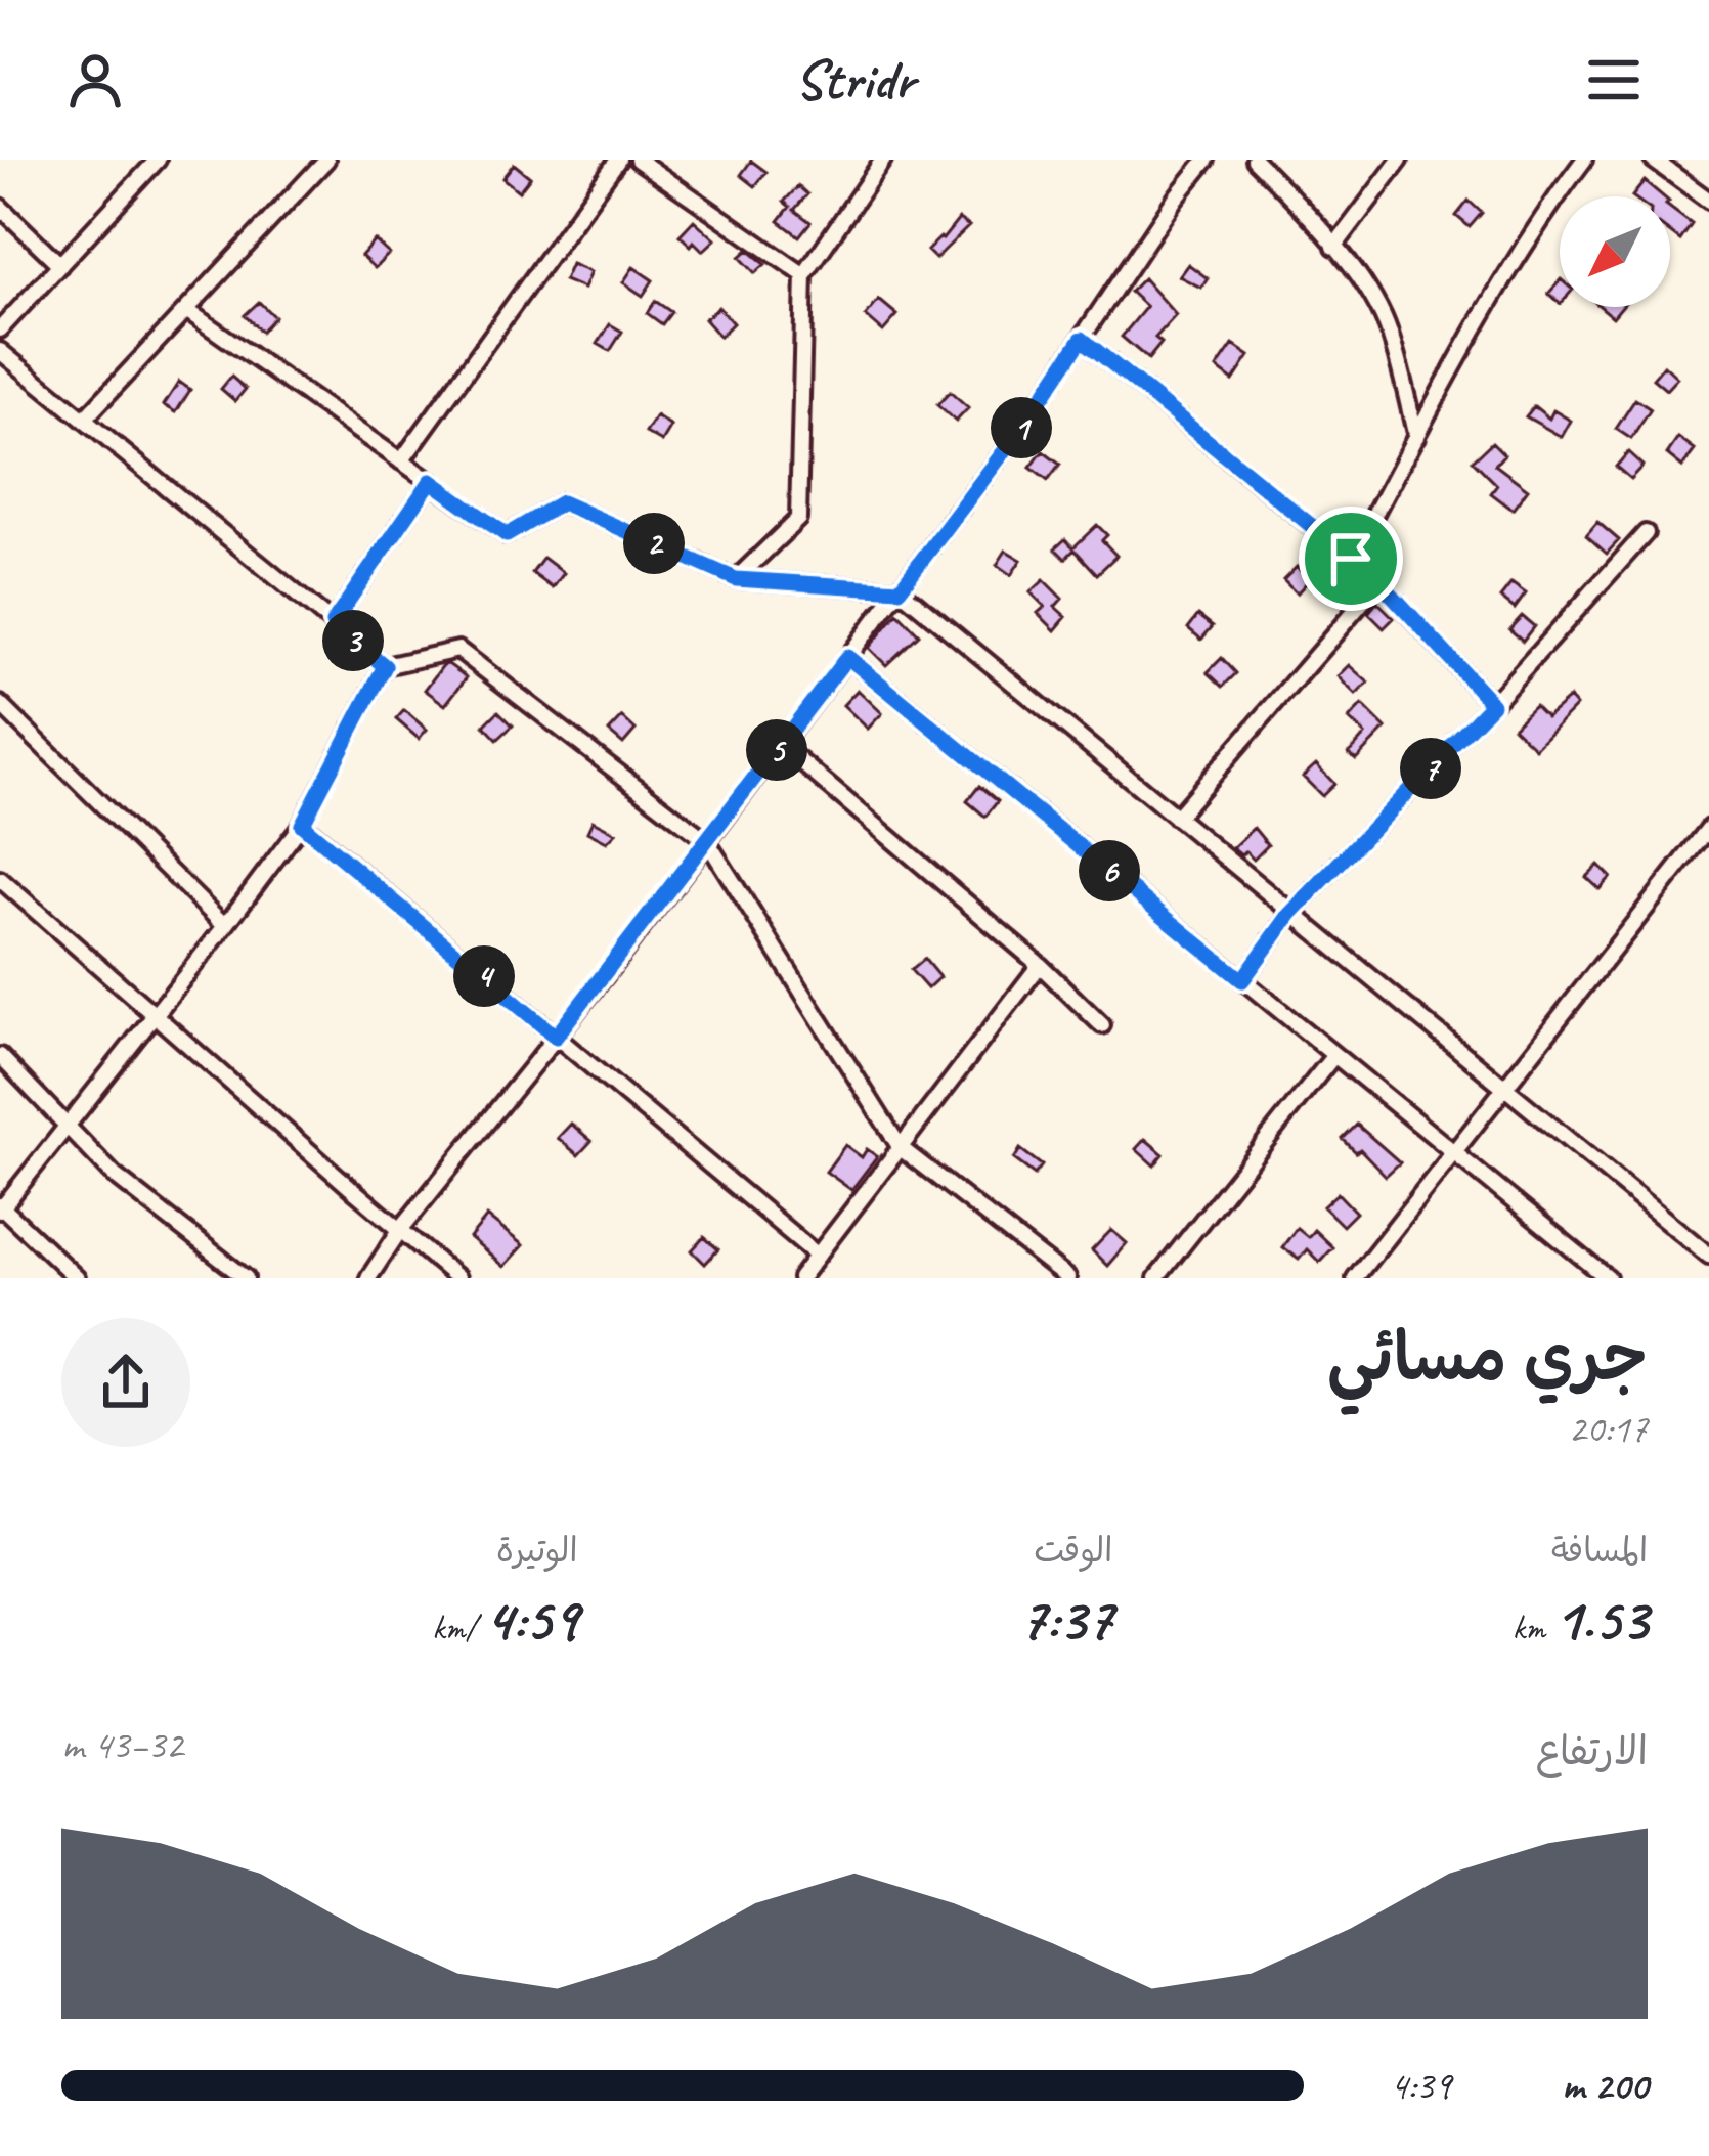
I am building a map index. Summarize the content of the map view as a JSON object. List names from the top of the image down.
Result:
{
  "north": "bottom left",
  "page": {
    "header": "Stridr",
    "pins": [
      "1",
      "2",
      "3",
      "5",
      "7",
      "6",
      "4"
    ],
    "heading": ["جري مسائي", "20:17"],
    "stats": [
      ["المسافة", "1.53 km"],
      ["الوقت", "7:37"],
      ["الوتيرة", "4:59 /km"]
    ],
    "chart": ["الارتفاع", "32–43 m"],
    "list": [
      {
        "name": "200 m",
        "note": "4:39"
      }
    ]
  }
}
